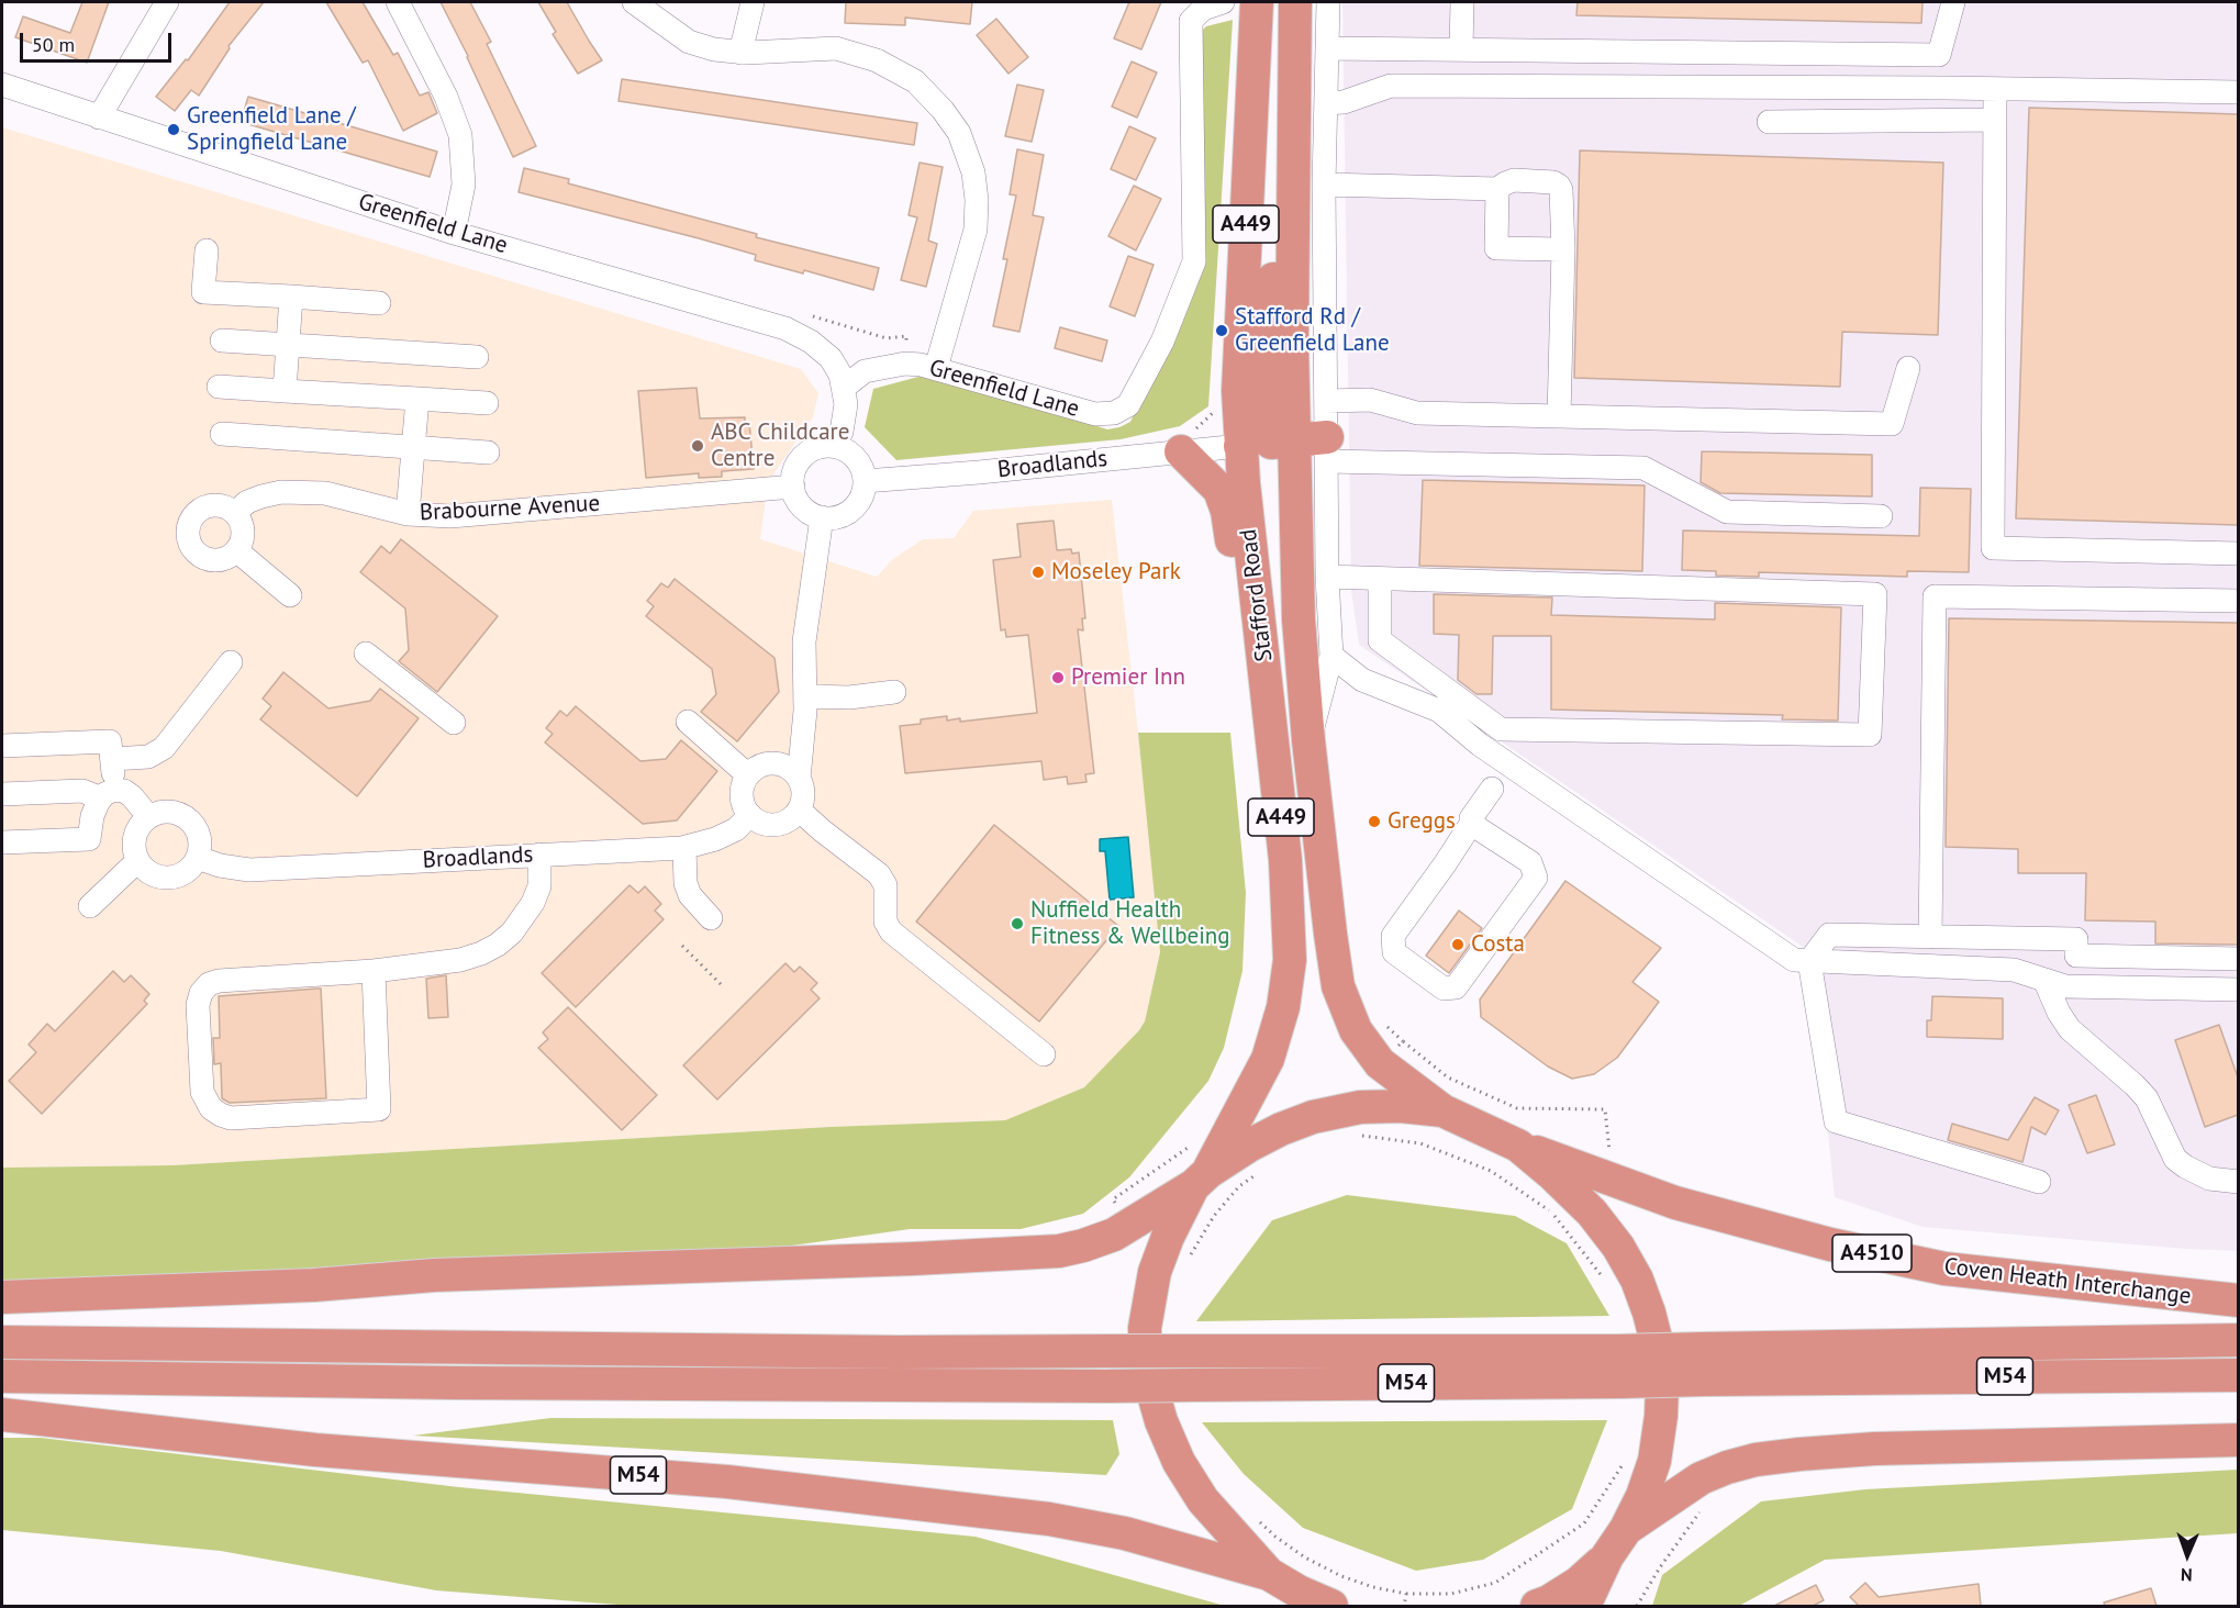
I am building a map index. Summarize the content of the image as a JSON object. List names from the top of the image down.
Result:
{
  "streets": {
    "highway": [
      "A449",
      "Stafford Road",
      "A4510",
      "Coven Heath Interchange",
      "M54"
    ],
    "street": ["Greenfield Lane", "Broadlands", "Brabourne Avenue"]
  },
  "crossings": [
    ["Greenfield Lane", "Broadlands"],
    ["Greenfield Lane", "Brabourne Avenue"],
    ["Broadlands", "Brabourne Avenue"],
    ["Broadlands", "Stafford Road"],
    ["Stafford Road", "M54"]
  ],
  "places": [
    "Greenfield Lane / Springfield Lane",
    "Stafford Rd / Greenfield Lane",
    "ABC Childcare Centre",
    "Moseley Park",
    "Premier Inn",
    "Greggs",
    "Nuffield Health Fitness & Wellbeing",
    "Costa"
  ],
  "scale_bar": "50 m",
  "north": "bottom"
}
